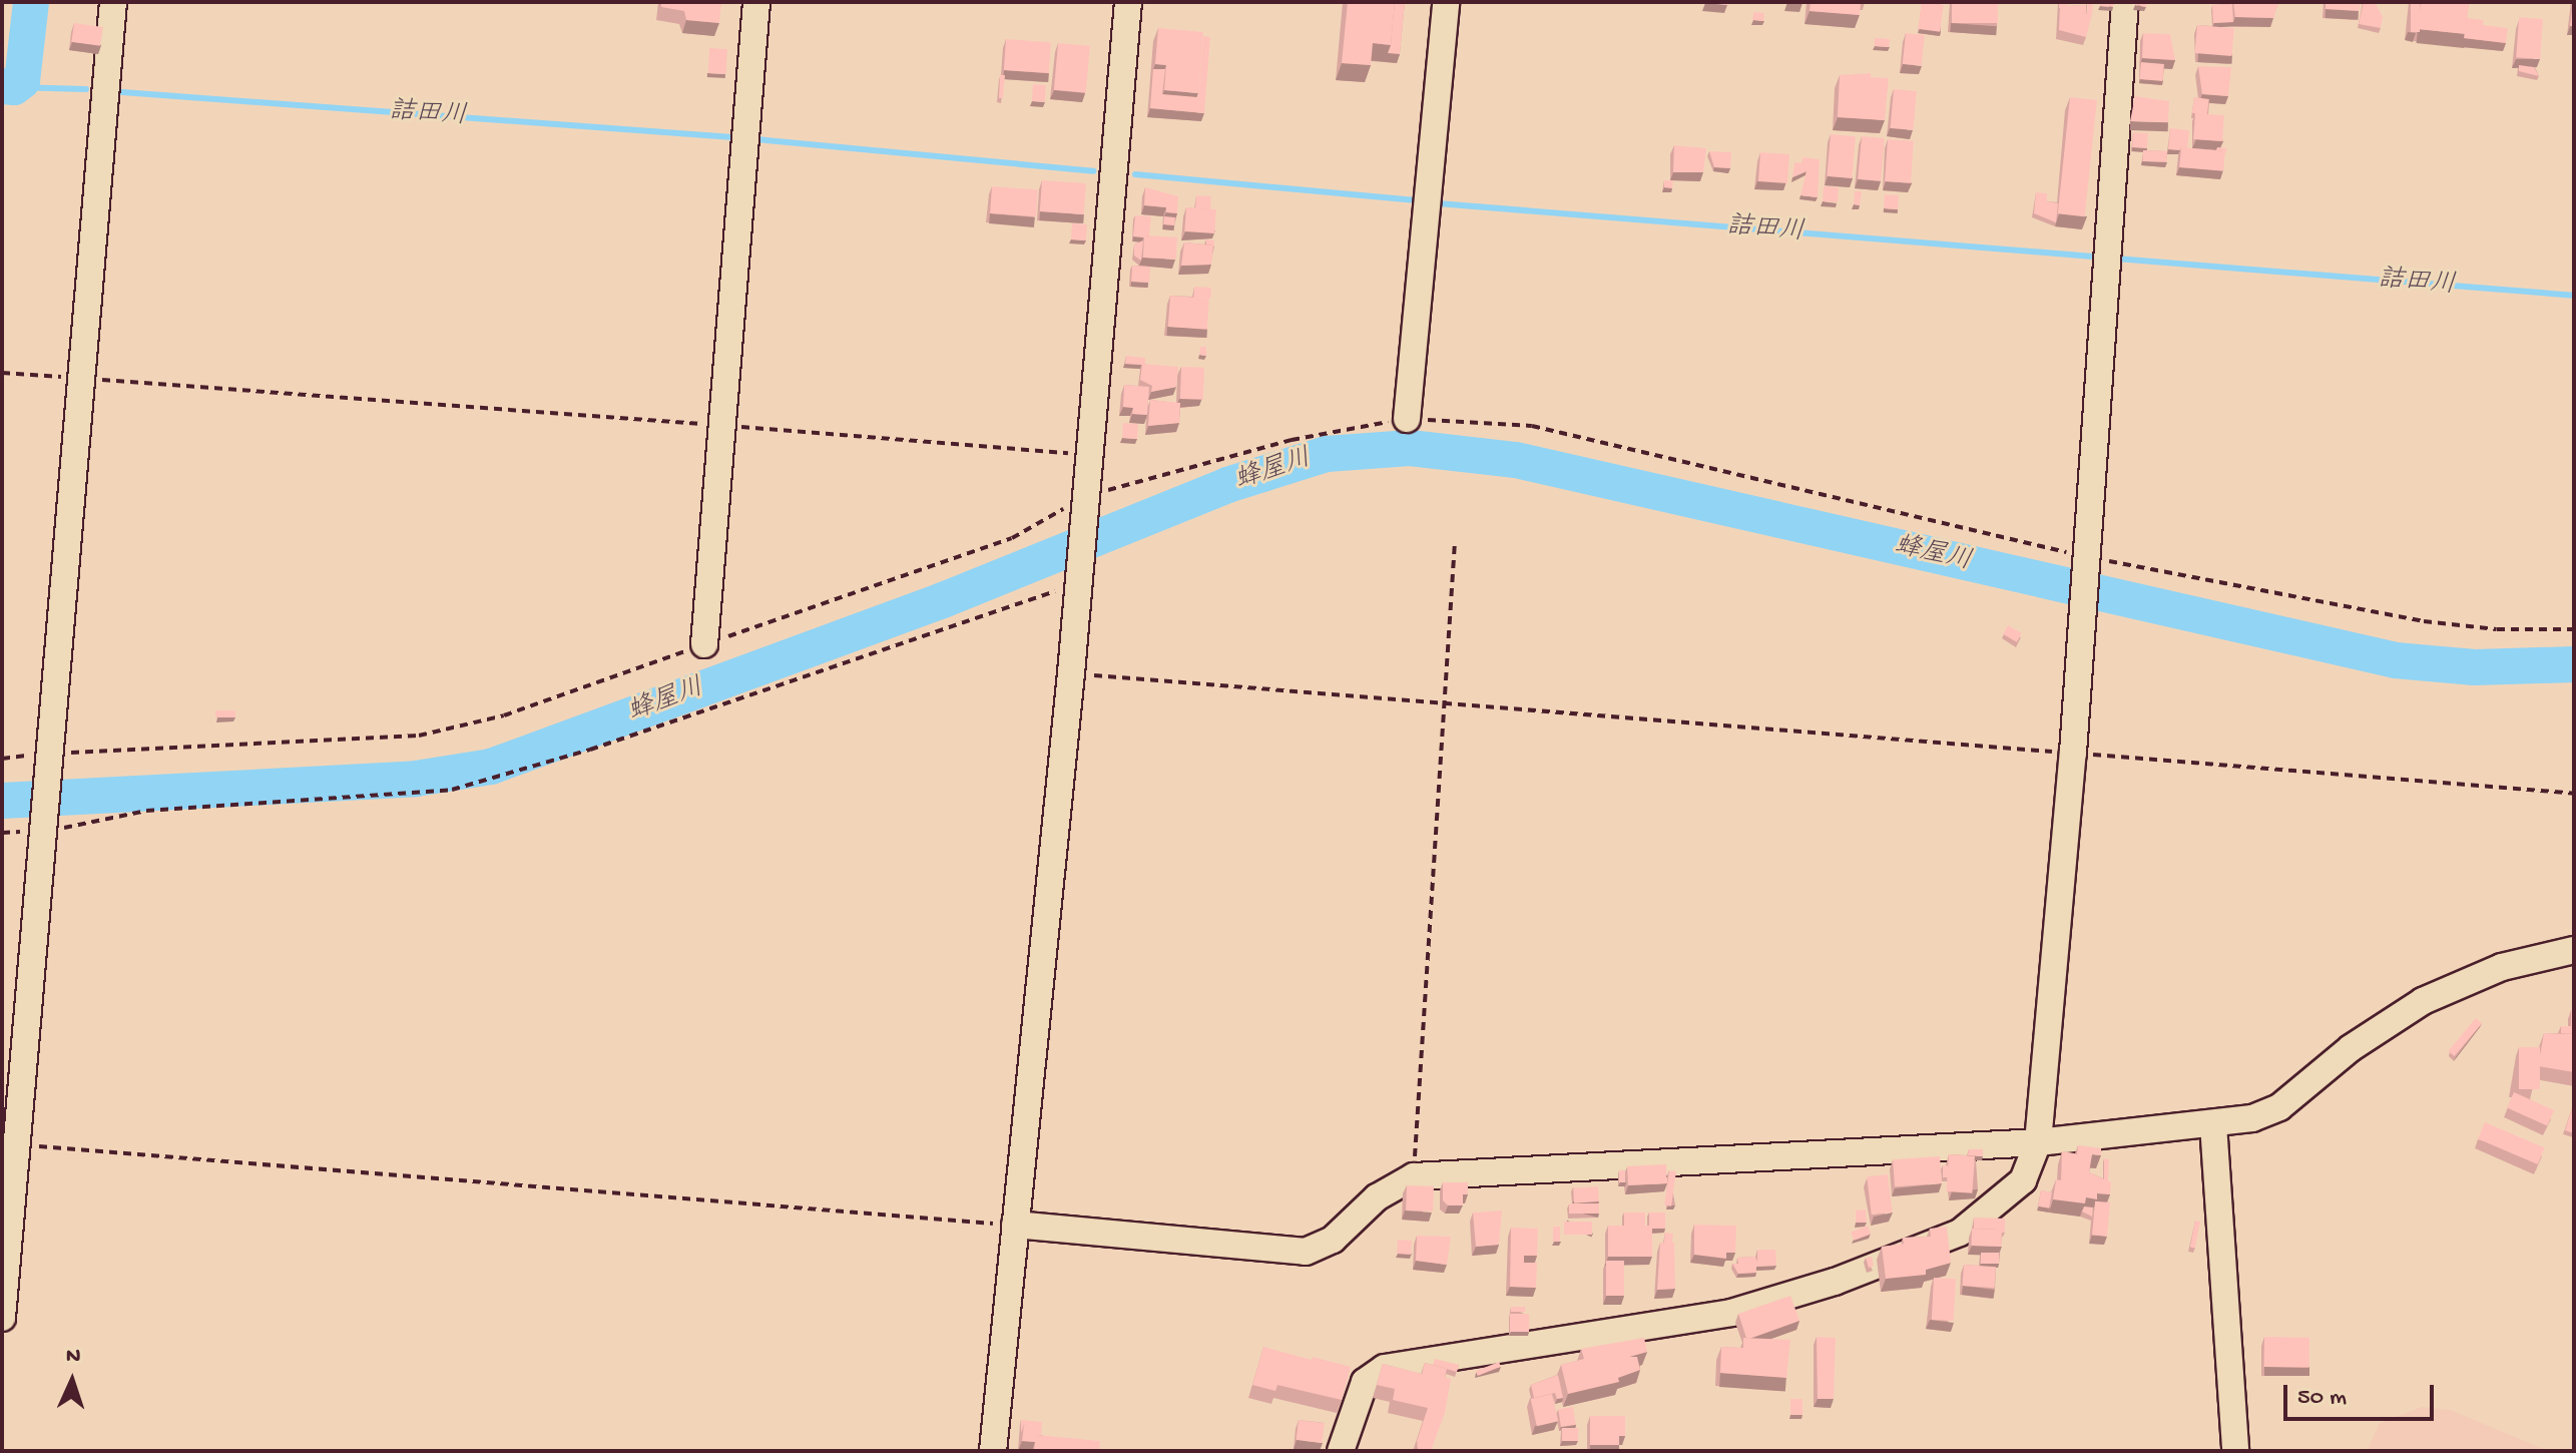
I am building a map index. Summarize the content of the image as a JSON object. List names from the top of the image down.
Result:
{
  "water": ["詰田川", "蜂屋川"],
  "scale_bar": "50 m",
  "north": "top"
}
